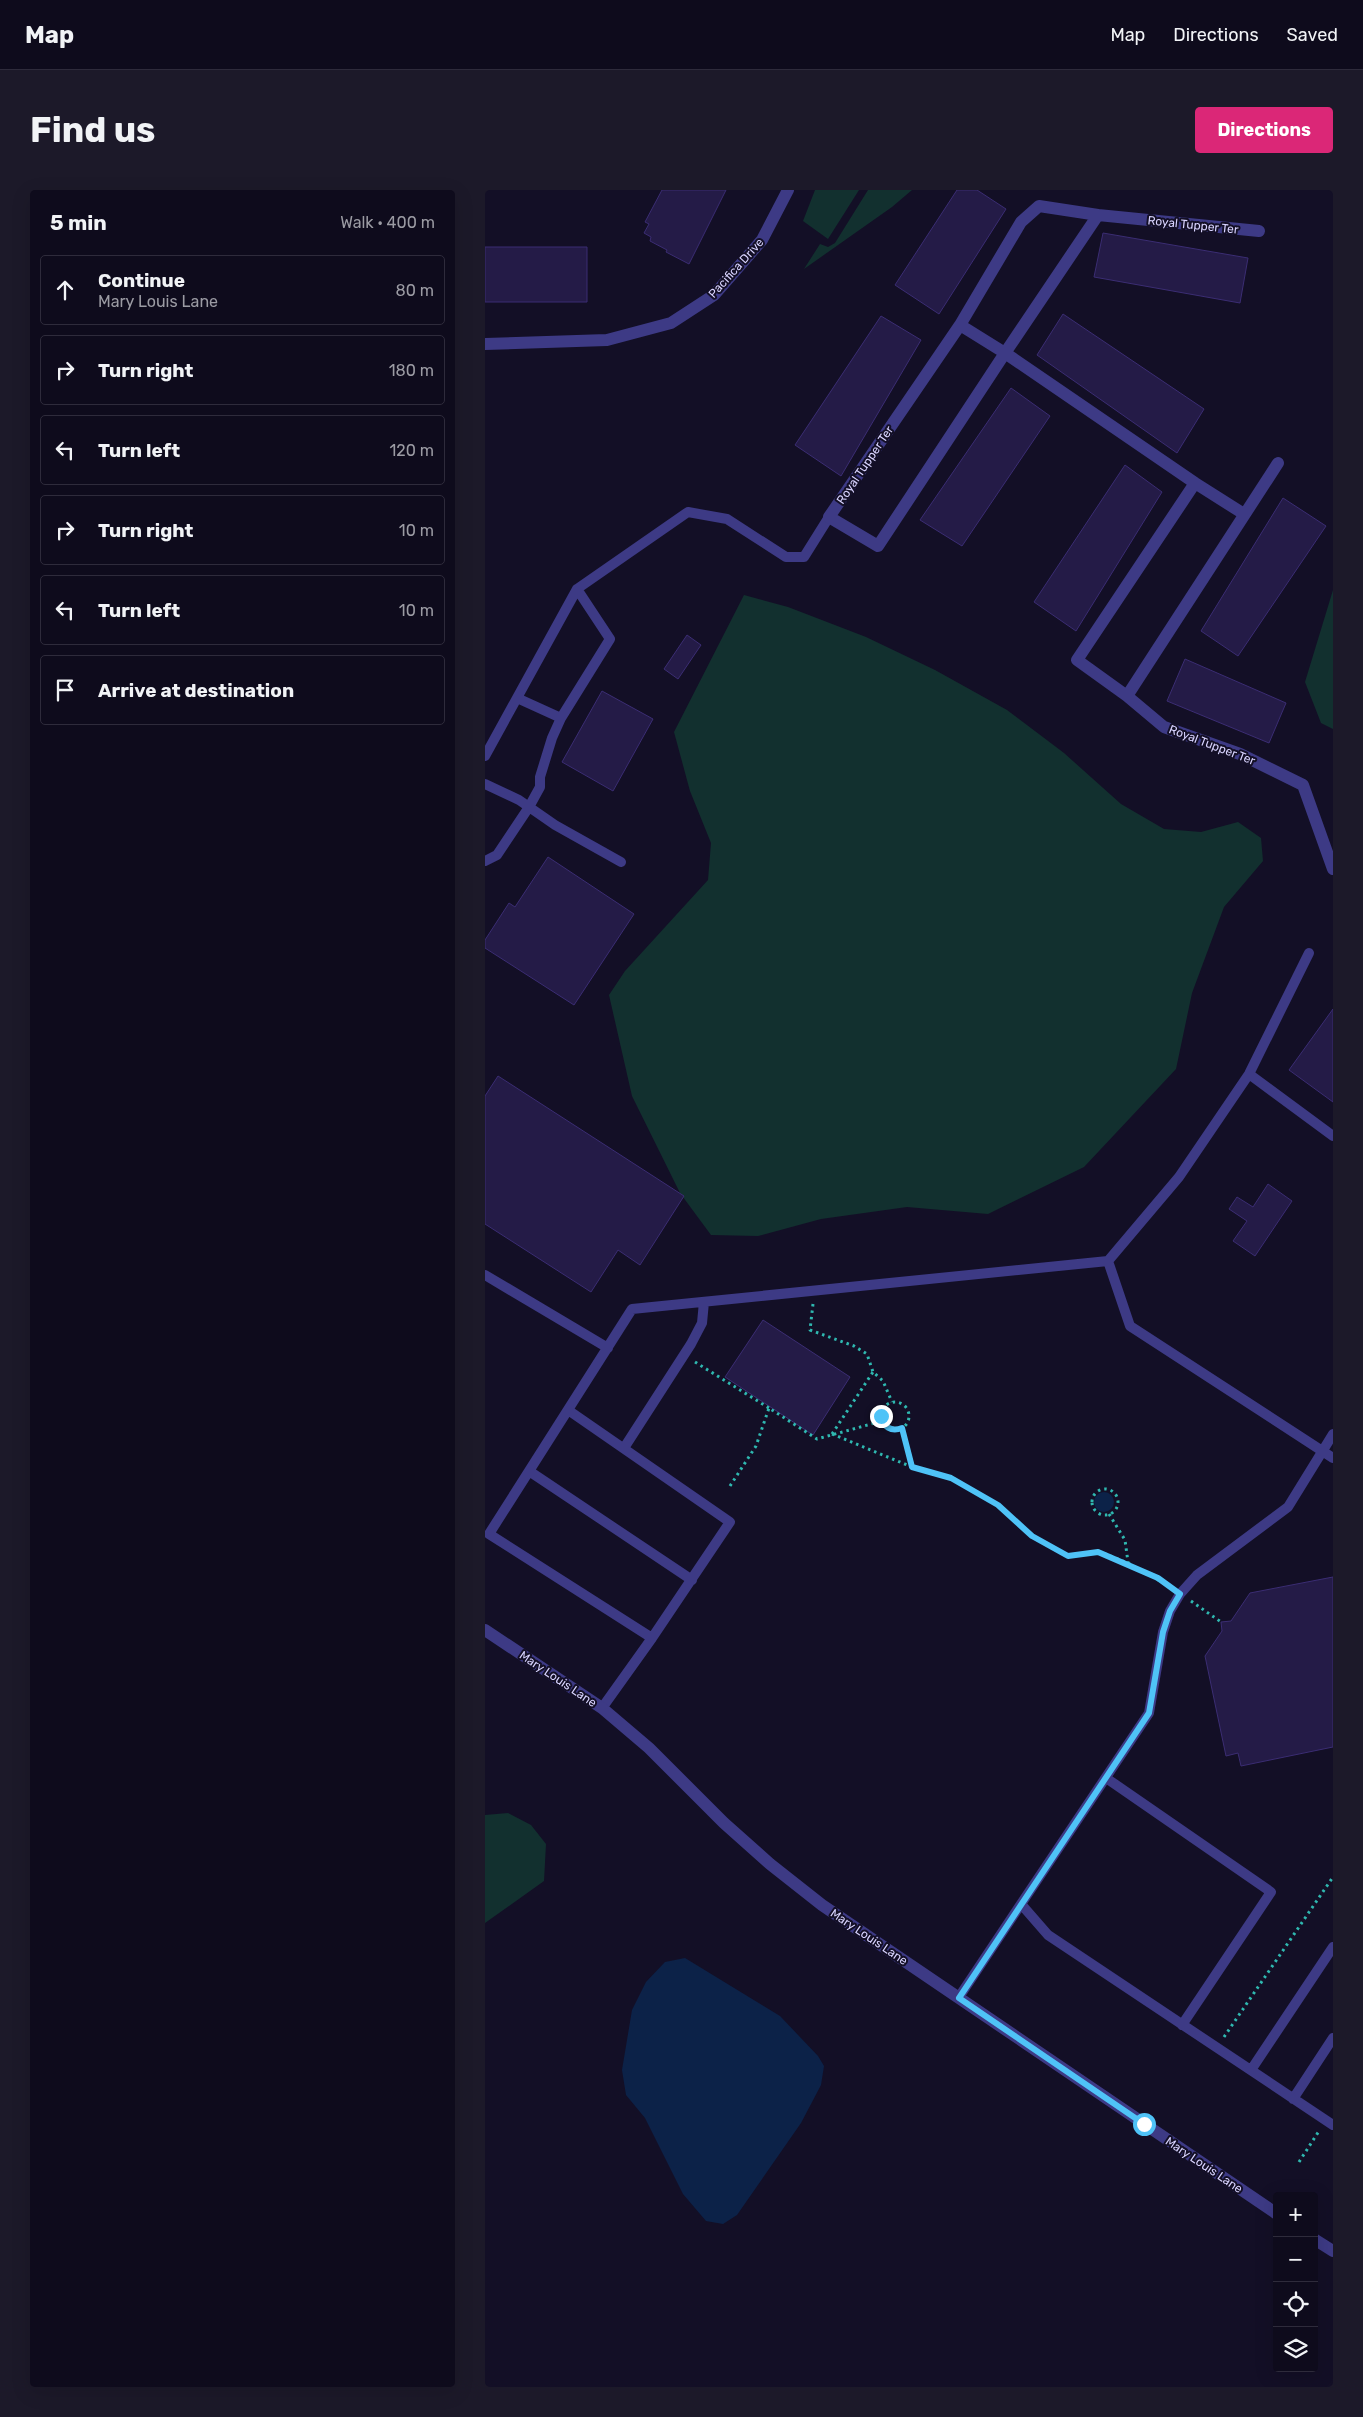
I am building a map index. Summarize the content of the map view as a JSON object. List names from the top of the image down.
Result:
{
  "streets": {
    "street": ["Royal Tupper Ter", "Pacifica Drive", "Mary Louis Lane"]
  },
  "page": {
    "header": "Map",
    "nav": ["Map", "Directions", "Saved"],
    "buttons": "Directions",
    "title": "Find us",
    "heading": ["5 min", "Walk · 400 m"],
    "list": [
      ["Continue", "Mary Louis Lane", "80 m"],
      ["Turn right", "180 m"],
      ["Turn left", "120 m"],
      ["Turn right", "10 m"],
      ["Turn left", "10 m"],
      "Arrive at destination"
    ],
    "map_buttons": ["+", "−"]
  }
}
